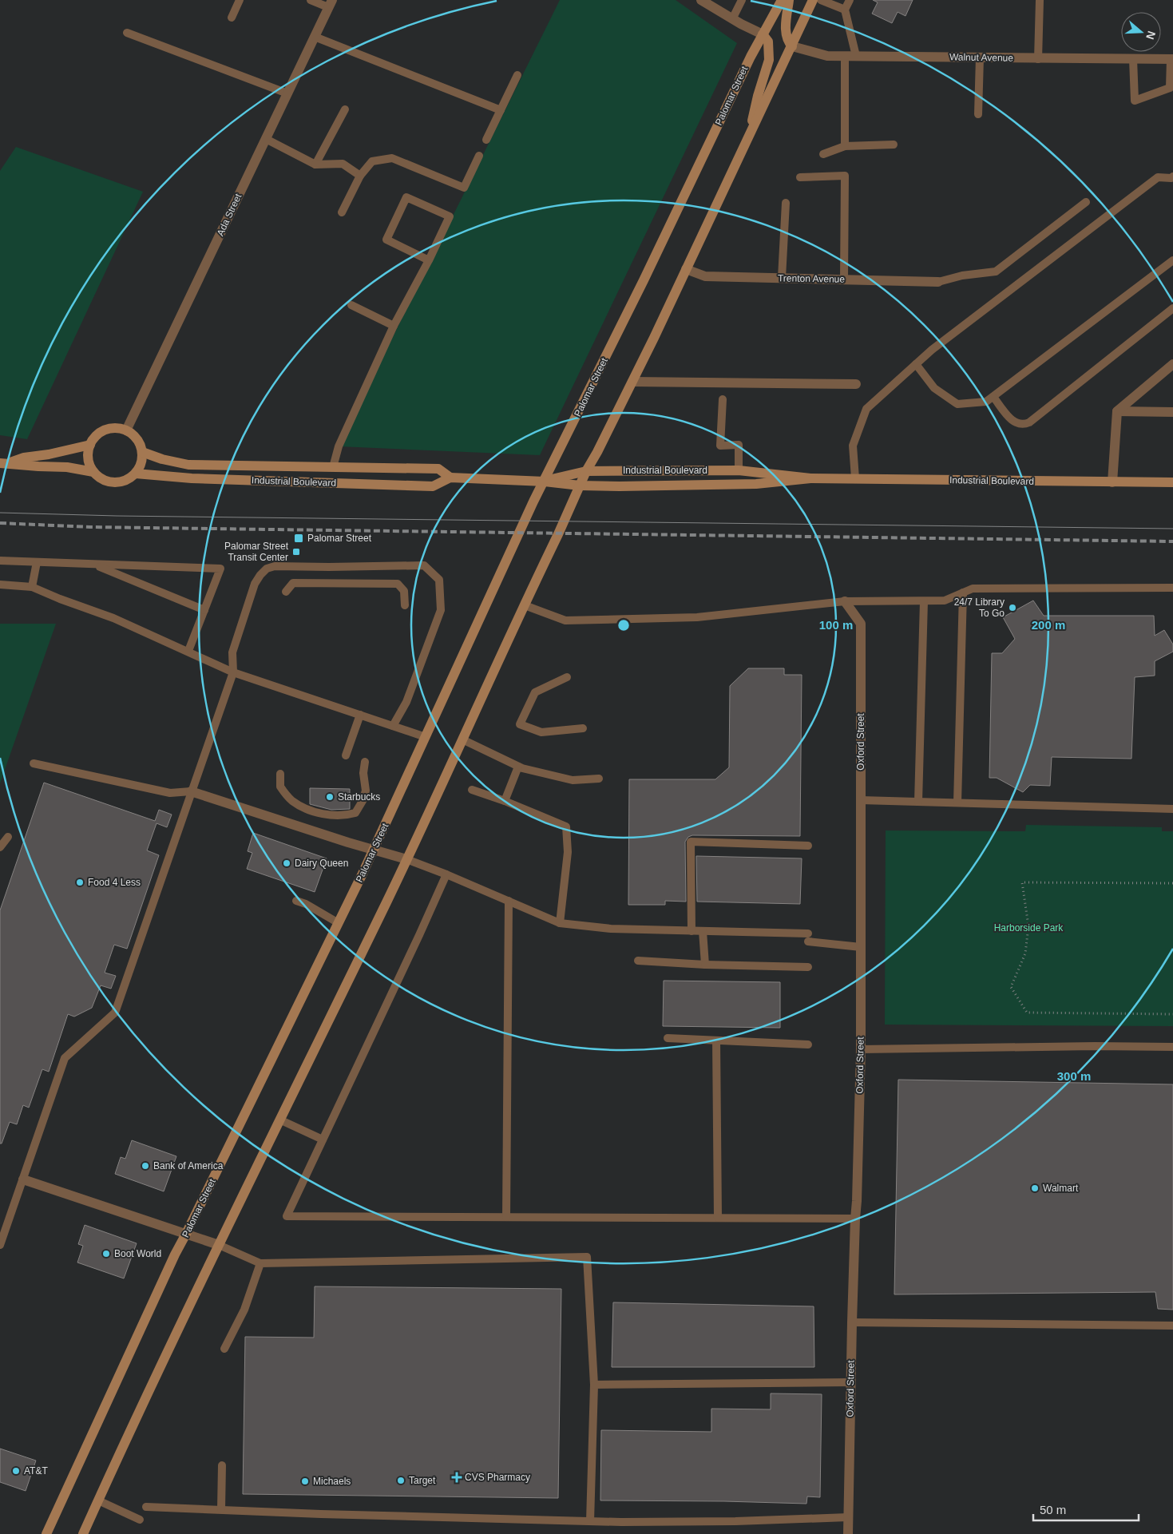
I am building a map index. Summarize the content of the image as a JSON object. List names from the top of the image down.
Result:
{
  "streets": {
    "main road": ["Palomar Street", "Industrial Boulevard"],
    "street": [
      "Walnut Avenue",
      "Ada Street",
      "Trenton Avenue",
      "Oxford Street"
    ]
  },
  "crossings": [
    ["Palomar Street", "Industrial Boulevard"],
    ["Ada Street", "Industrial Boulevard"]
  ],
  "parks": ["Harborside Park"],
  "places": {
    "transit": ["Palomar Street", "Palomar Street Transit Center"],
    "other": [
      "24/7 Library To Go",
      "Starbucks",
      "Dairy Queen",
      "Food 4 Less",
      "Bank of America",
      "Walmart",
      "Boot World",
      "AT&T",
      "Target",
      "Michaels"
    ],
    "health": ["CVS Pharmacy"]
  },
  "scale_bar": "50 m",
  "north": "right",
  "rings": ["100 m", "200 m", "300 m"]
}
